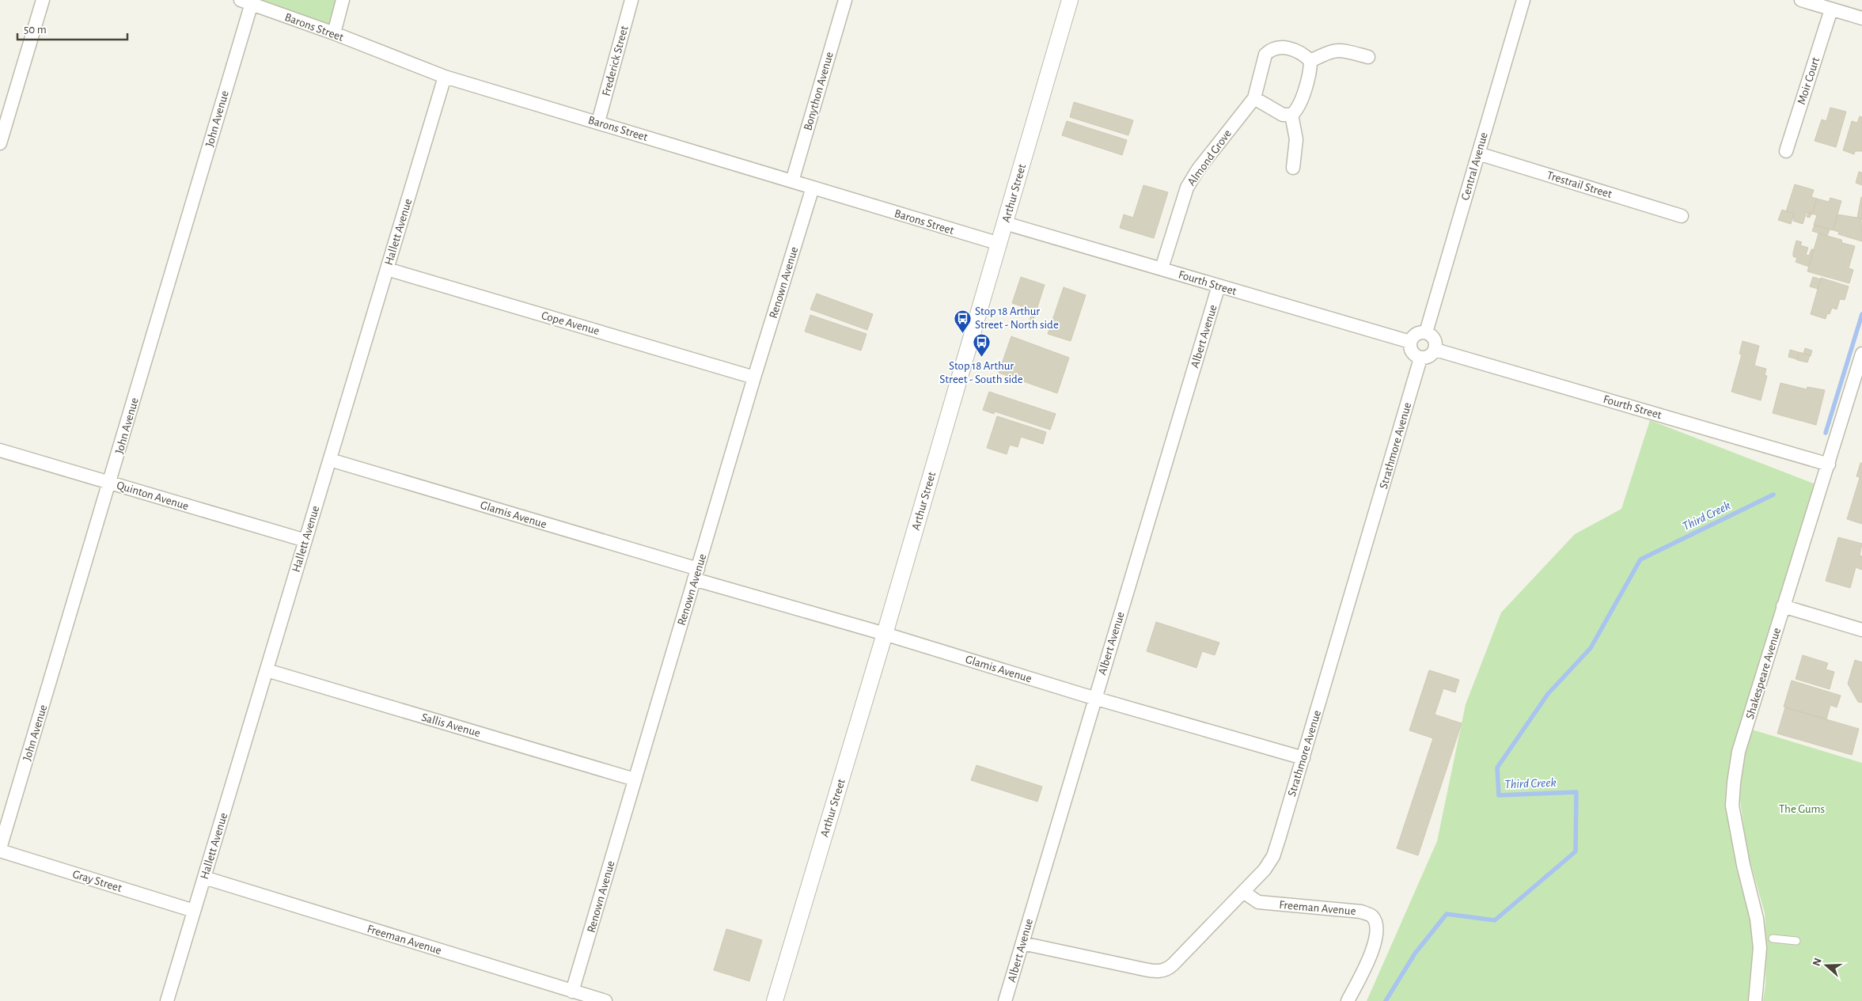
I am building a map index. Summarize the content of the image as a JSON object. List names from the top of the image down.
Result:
{
  "streets": {
    "street": [
      "Barons Street",
      "Frederick Street",
      "Moir Court",
      "Bonython Avenue",
      "John Avenue",
      "Almond Grove",
      "Central Avenue",
      "Trestrail Street",
      "Arthur Street",
      "Hallett Avenue",
      "Renown Avenue",
      "Fourth Street",
      "Cope Avenue",
      "Albert Avenue",
      "Strathmore Avenue",
      "Quinton Avenue",
      "Glamis Avenue",
      "Shakespeare Avenue",
      "Sallis Avenue",
      "Gray Street",
      "Freeman Avenue"
    ]
  },
  "crossings": [
    ["Barons Street", "Frederick Street"],
    ["Barons Street", "Bonython Avenue"],
    ["Barons Street", "John Avenue"],
    ["Barons Street", "Arthur Street"],
    ["Barons Street", "Hallett Avenue"],
    ["Barons Street", "Renown Avenue"],
    ["John Avenue", "Quinton Avenue"],
    ["John Avenue", "Gray Street"],
    ["Almond Grove", "Fourth Street"],
    ["Central Avenue", "Trestrail Street"],
    ["Central Avenue", "Fourth Street"],
    ["Central Avenue", "Strathmore Avenue"],
    ["Arthur Street", "Fourth Street"],
    ["Arthur Street", "Glamis Avenue"],
    ["Hallett Avenue", "Cope Avenue"],
    ["Hallett Avenue", "Quinton Avenue"],
    ["Hallett Avenue", "Glamis Avenue"],
    ["Hallett Avenue", "Sallis Avenue"],
    ["Hallett Avenue", "Gray Street"],
    ["Hallett Avenue", "Freeman Avenue"],
    ["Renown Avenue", "Cope Avenue"],
    ["Renown Avenue", "Glamis Avenue"],
    ["Renown Avenue", "Sallis Avenue"],
    ["Renown Avenue", "Freeman Avenue"],
    ["Fourth Street", "Albert Avenue"],
    ["Fourth Street", "Strathmore Avenue"],
    ["Fourth Street", "Shakespeare Avenue"],
    ["Albert Avenue", "Strathmore Avenue"],
    ["Albert Avenue", "Glamis Avenue"],
    ["Strathmore Avenue", "Glamis Avenue"],
    ["Strathmore Avenue", "Freeman Avenue"]
  ],
  "water": ["Third Creek"],
  "parks": ["The Gums"],
  "places": {
    "bus stop": ["Stop 18 Arthur Street - North side", "Stop 18 Arthur Street - South side"]
  },
  "scale_bar": "50 m",
  "north": "left"
}
